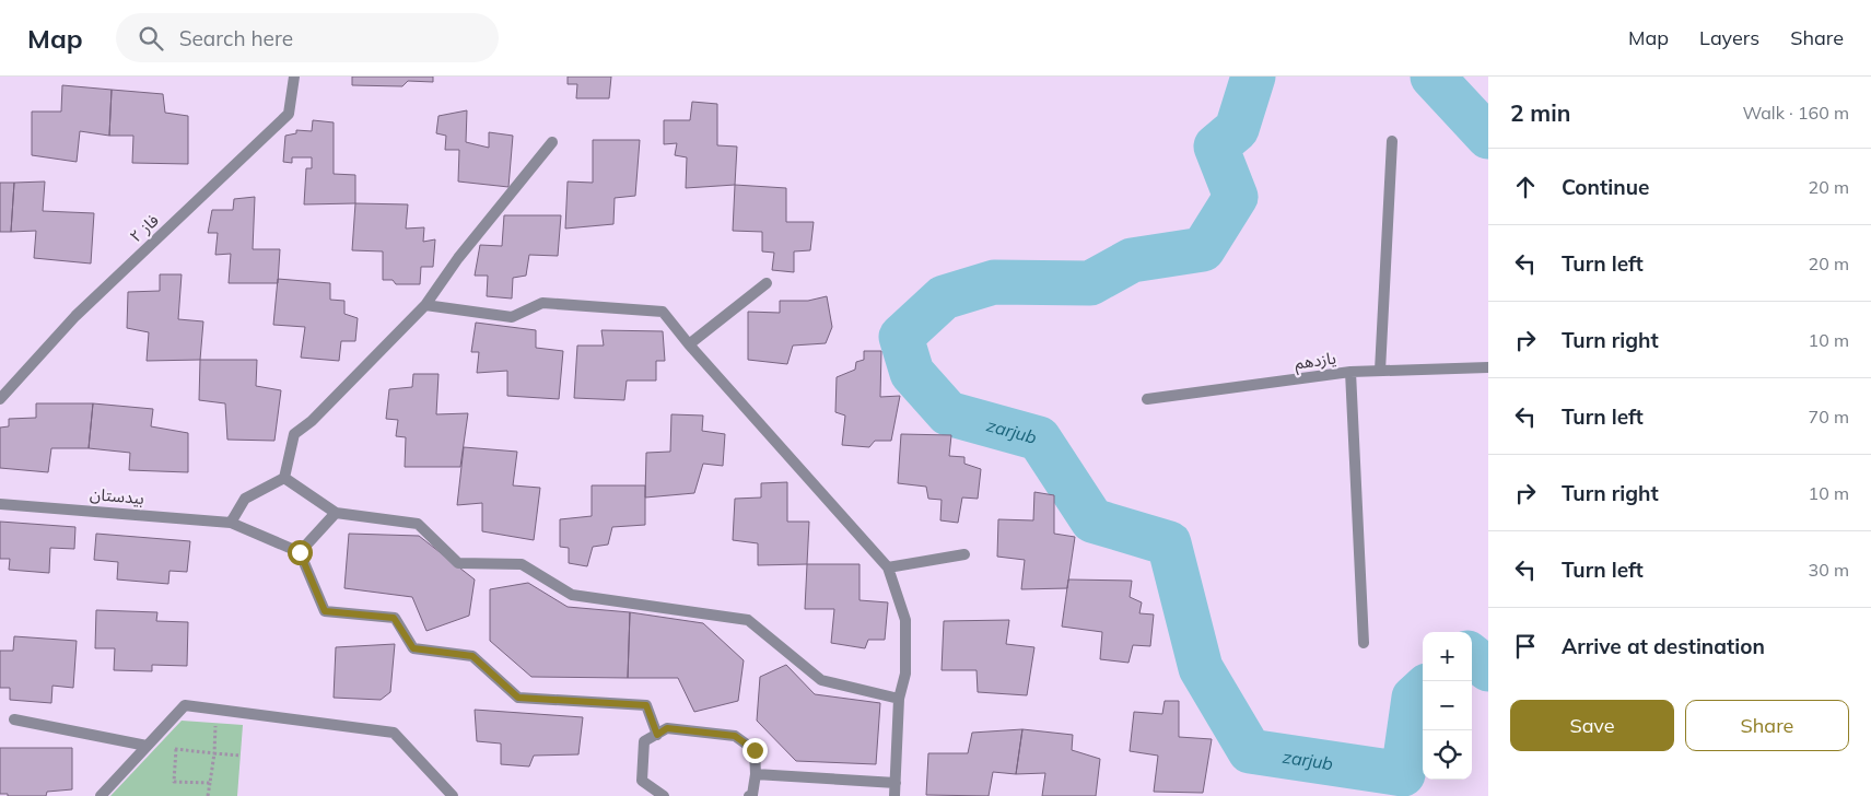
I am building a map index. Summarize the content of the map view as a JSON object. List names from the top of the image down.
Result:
{
  "streets": {
    "street": ["فاز ۲", "یازدهم", "بیدستان"]
  },
  "water": ["zarjub"],
  "page": {
    "header": "Map",
    "search": "Search here",
    "nav": ["Map", "Layers", "Share"],
    "heading": ["2 min", "Walk · 160 m"],
    "list": [
      ["Continue", "20 m"],
      ["Turn left", "20 m"],
      ["Turn right", "10 m"],
      ["Turn left", "70 m"],
      ["Turn right", "10 m"],
      ["Turn left", "30 m"],
      "Arrive at destination"
    ],
    "map_buttons": ["+", "−"],
    "buttons": ["Save", "Share"]
  }
}
